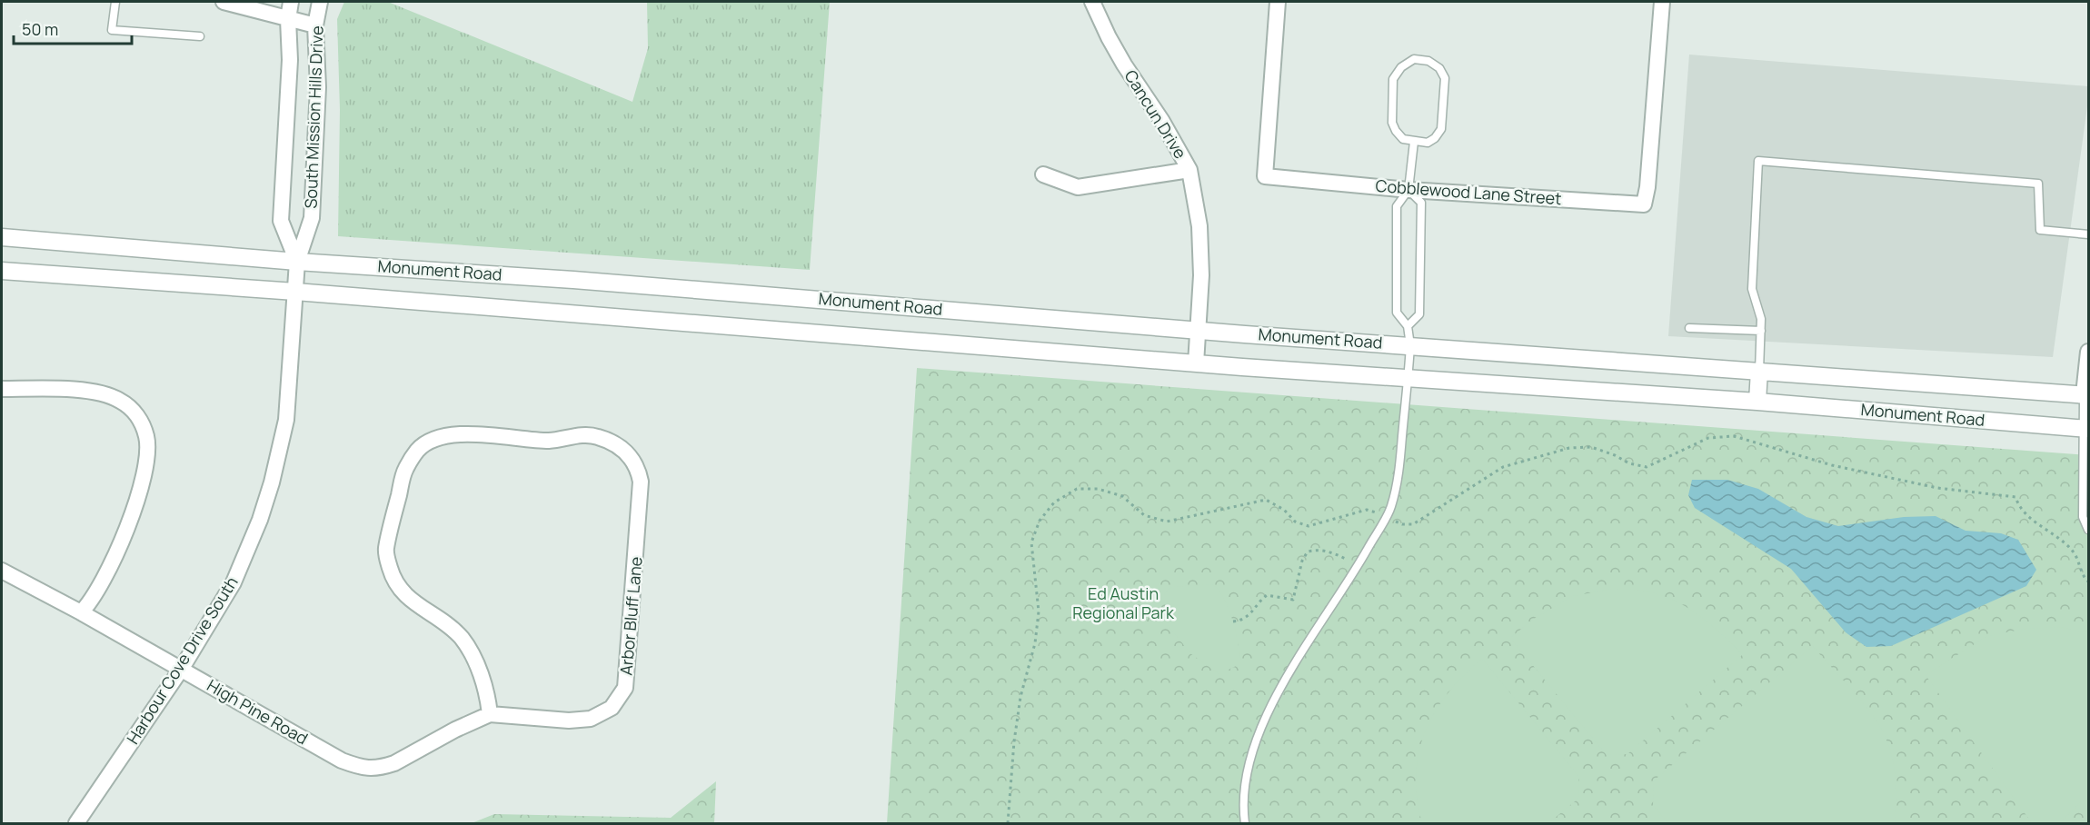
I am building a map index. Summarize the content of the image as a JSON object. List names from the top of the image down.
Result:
{
  "streets": {
    "street": [
      "Cancun Drive",
      "South Mission Hills Drive",
      "Cobblewood Lane Street",
      "Monument Road",
      "Arbor Bluff Lane",
      "Harbour Cove Drive South",
      "High Pine Road"
    ]
  },
  "crossings": [
    ["Cancun Drive", "Monument Road"],
    ["South Mission Hills Drive", "Monument Road"],
    ["South Mission Hills Drive", "Harbour Cove Drive South"],
    ["Monument Road", "Harbour Cove Drive South"],
    ["Arbor Bluff Lane", "High Pine Road"],
    ["Harbour Cove Drive South", "High Pine Road"]
  ],
  "parks": ["Ed Austin Regional Park"],
  "scale_bar": "50 m"
}
